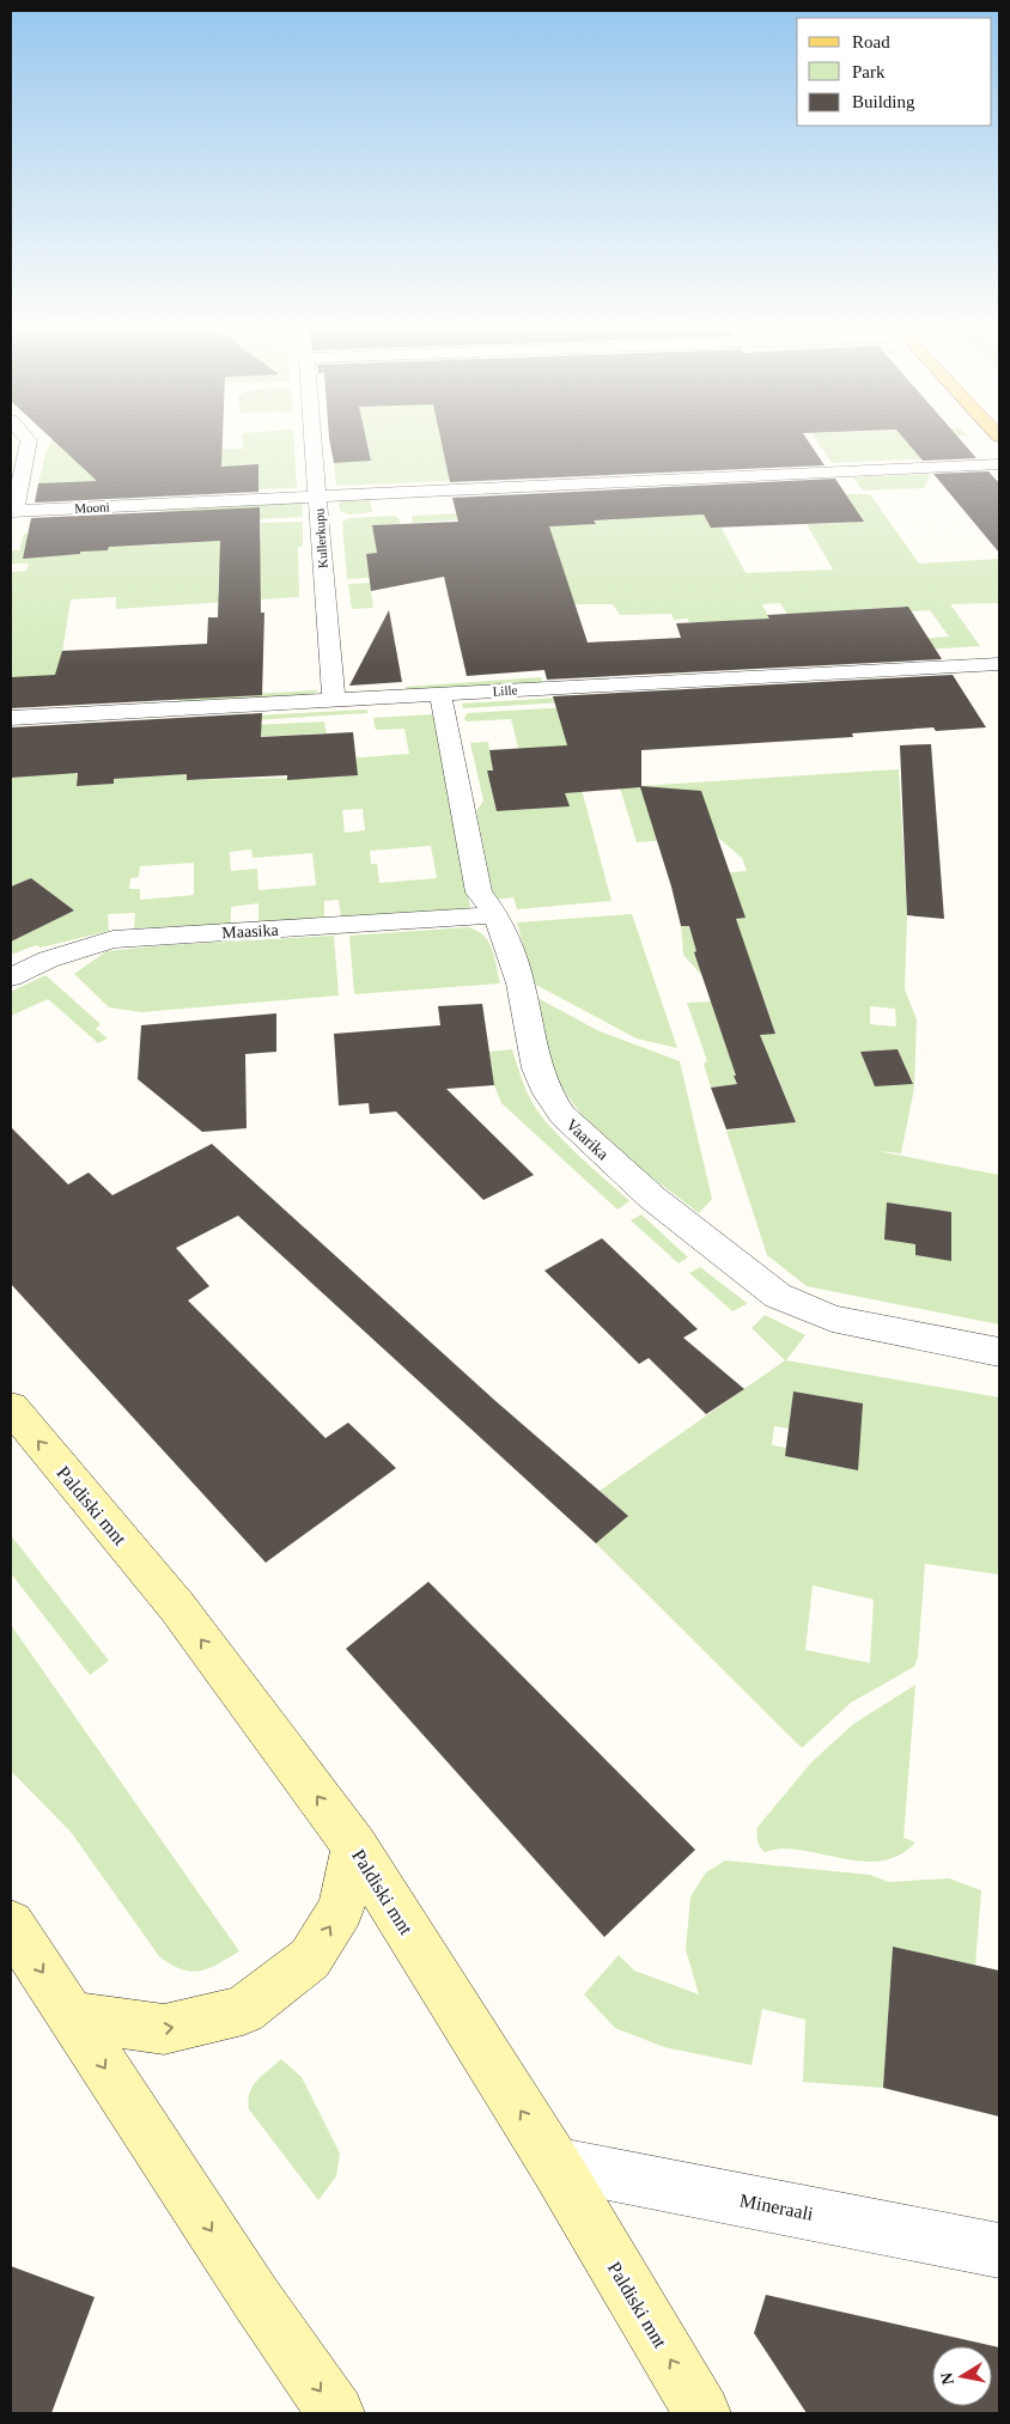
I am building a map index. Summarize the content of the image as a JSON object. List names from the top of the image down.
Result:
{
  "streets": {
    "main road": ["Paldiski mnt"],
    "street": [
      "Mooni",
      "Kullerkupu",
      "Lille",
      "Maasika",
      "Vaarika",
      "Mineraali"
    ]
  },
  "crossings": [
    ["Mooni", "Kullerkupu"],
    ["Kullerkupu", "Lille"],
    ["Lille", "Vaarika"],
    ["Maasika", "Vaarika"],
    ["Paldiski mnt", "Mineraali"]
  ],
  "one_way": ["Paldiski mnt"],
  "legend": ["Road", "Park", "Building"],
  "north": "left"
}
